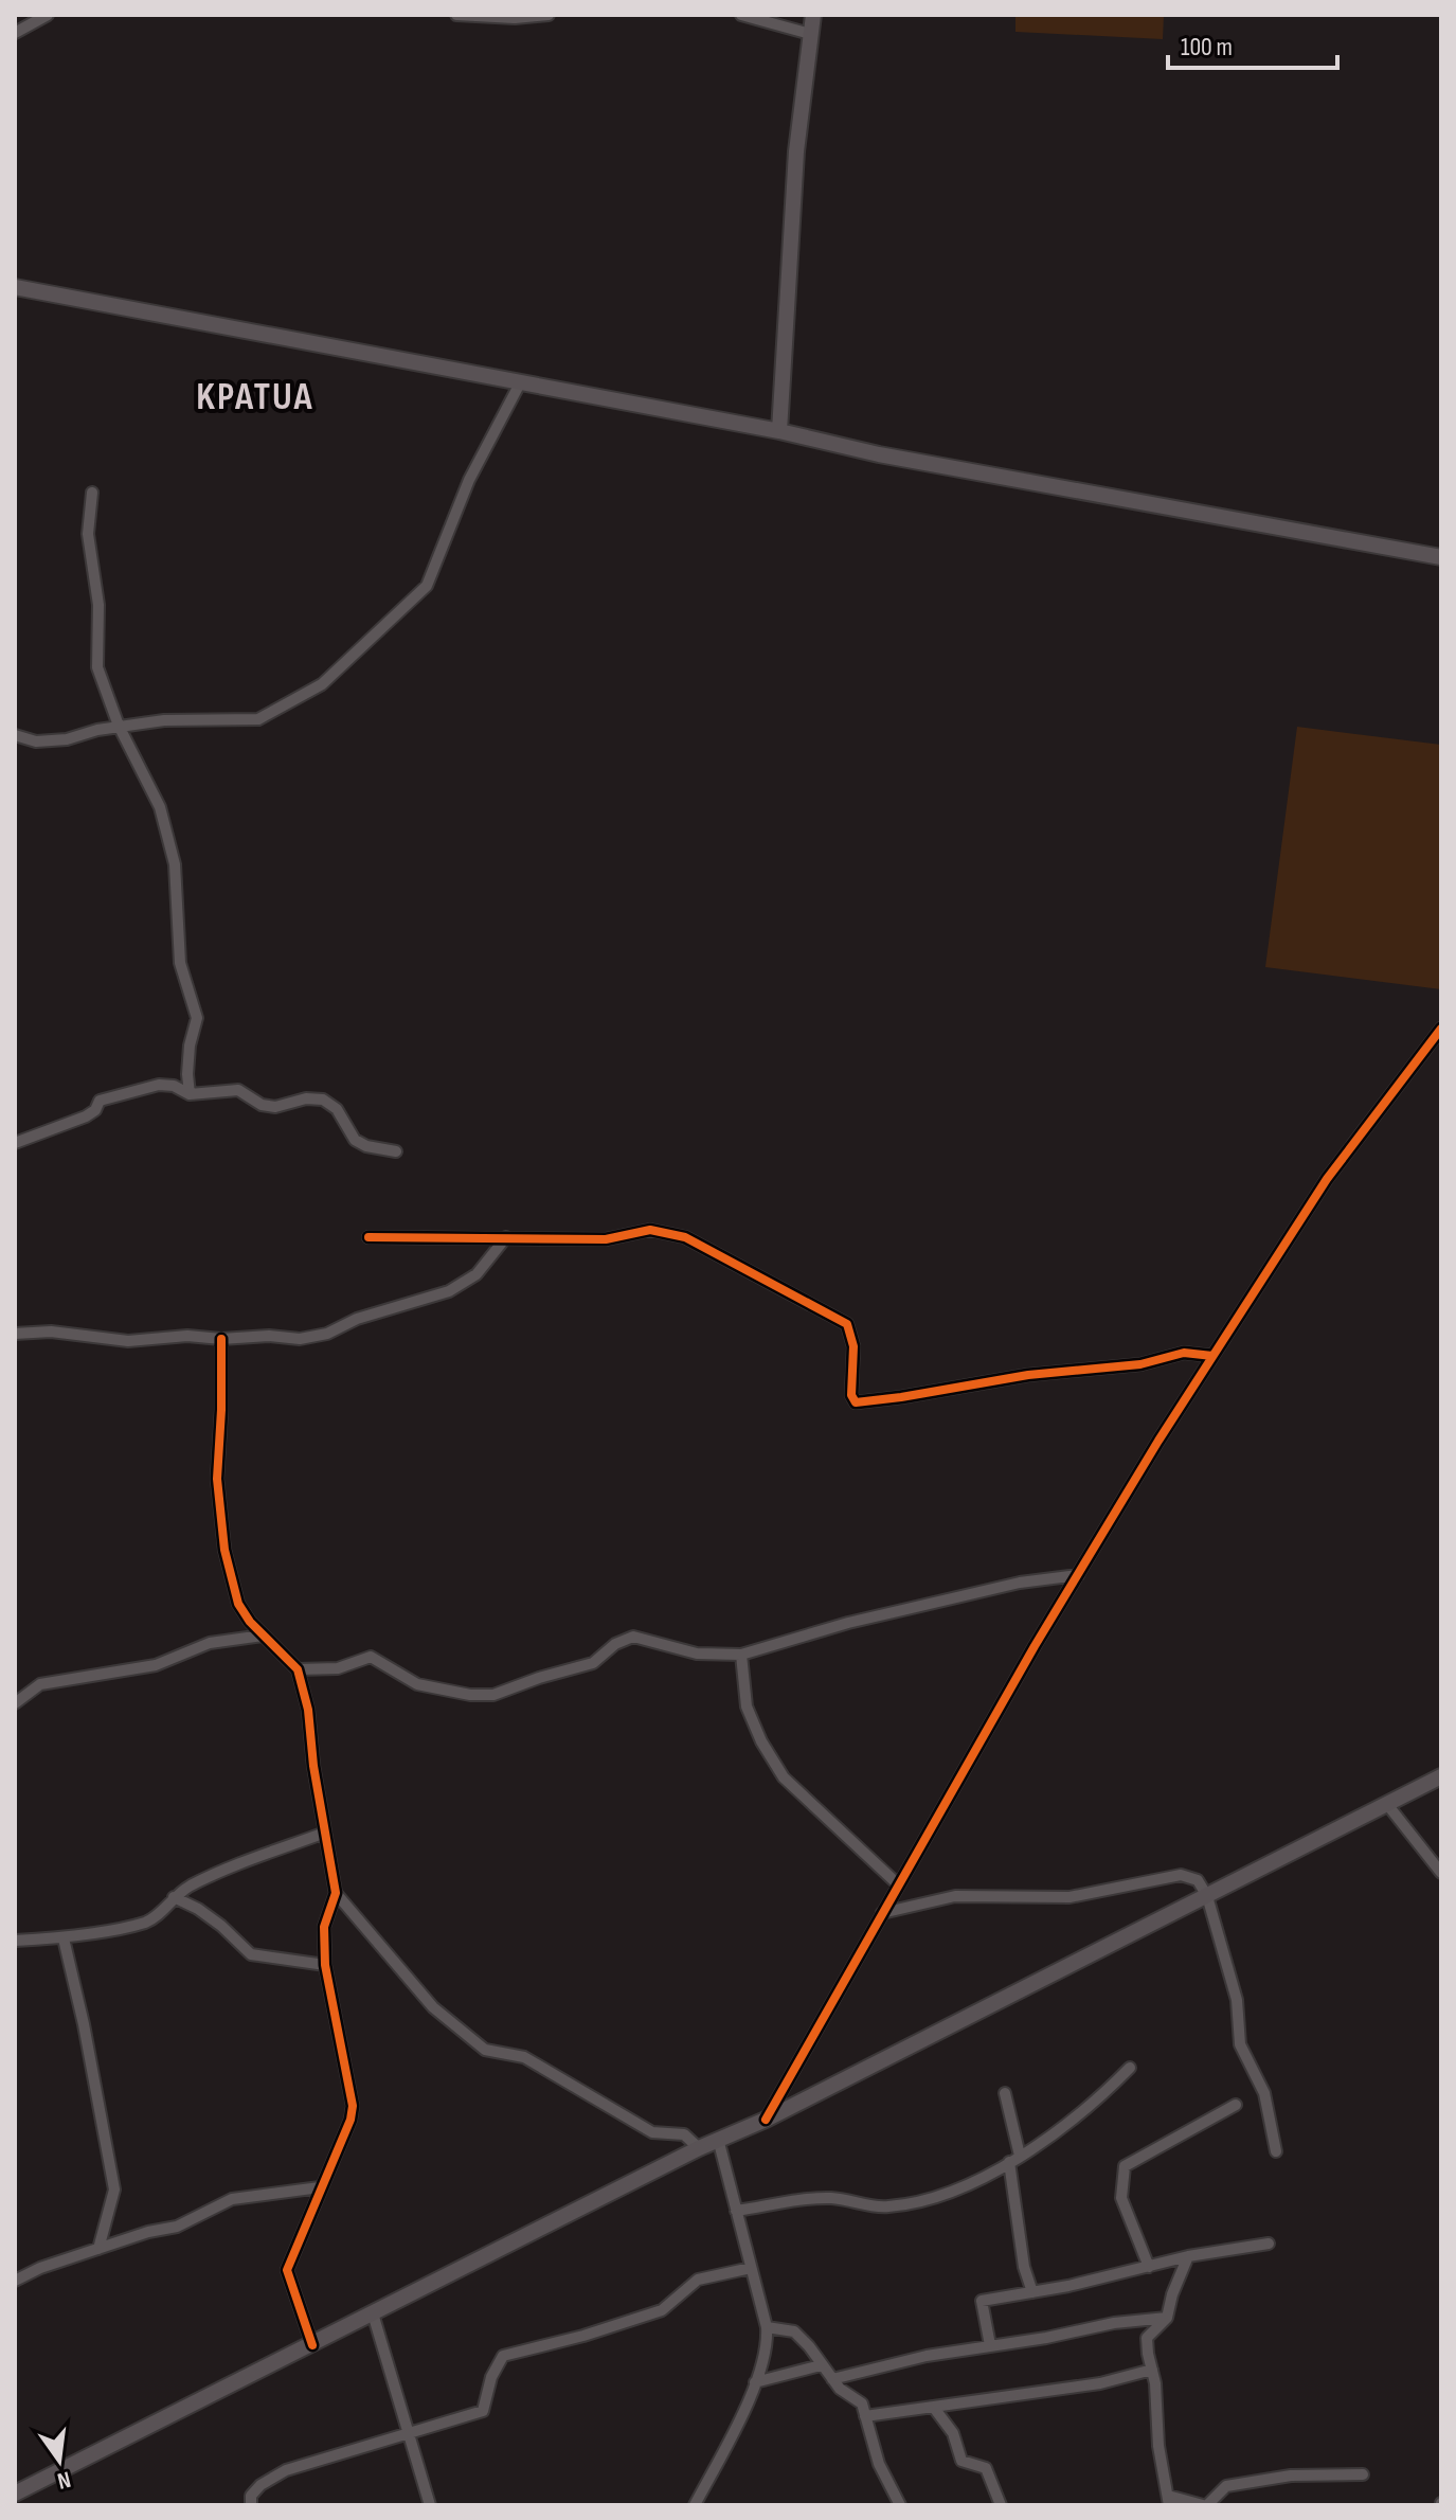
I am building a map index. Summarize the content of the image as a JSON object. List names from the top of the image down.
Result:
{
  "districts": ["KPATUA"],
  "scale_bar": "100 m",
  "north": "bottom"
}
